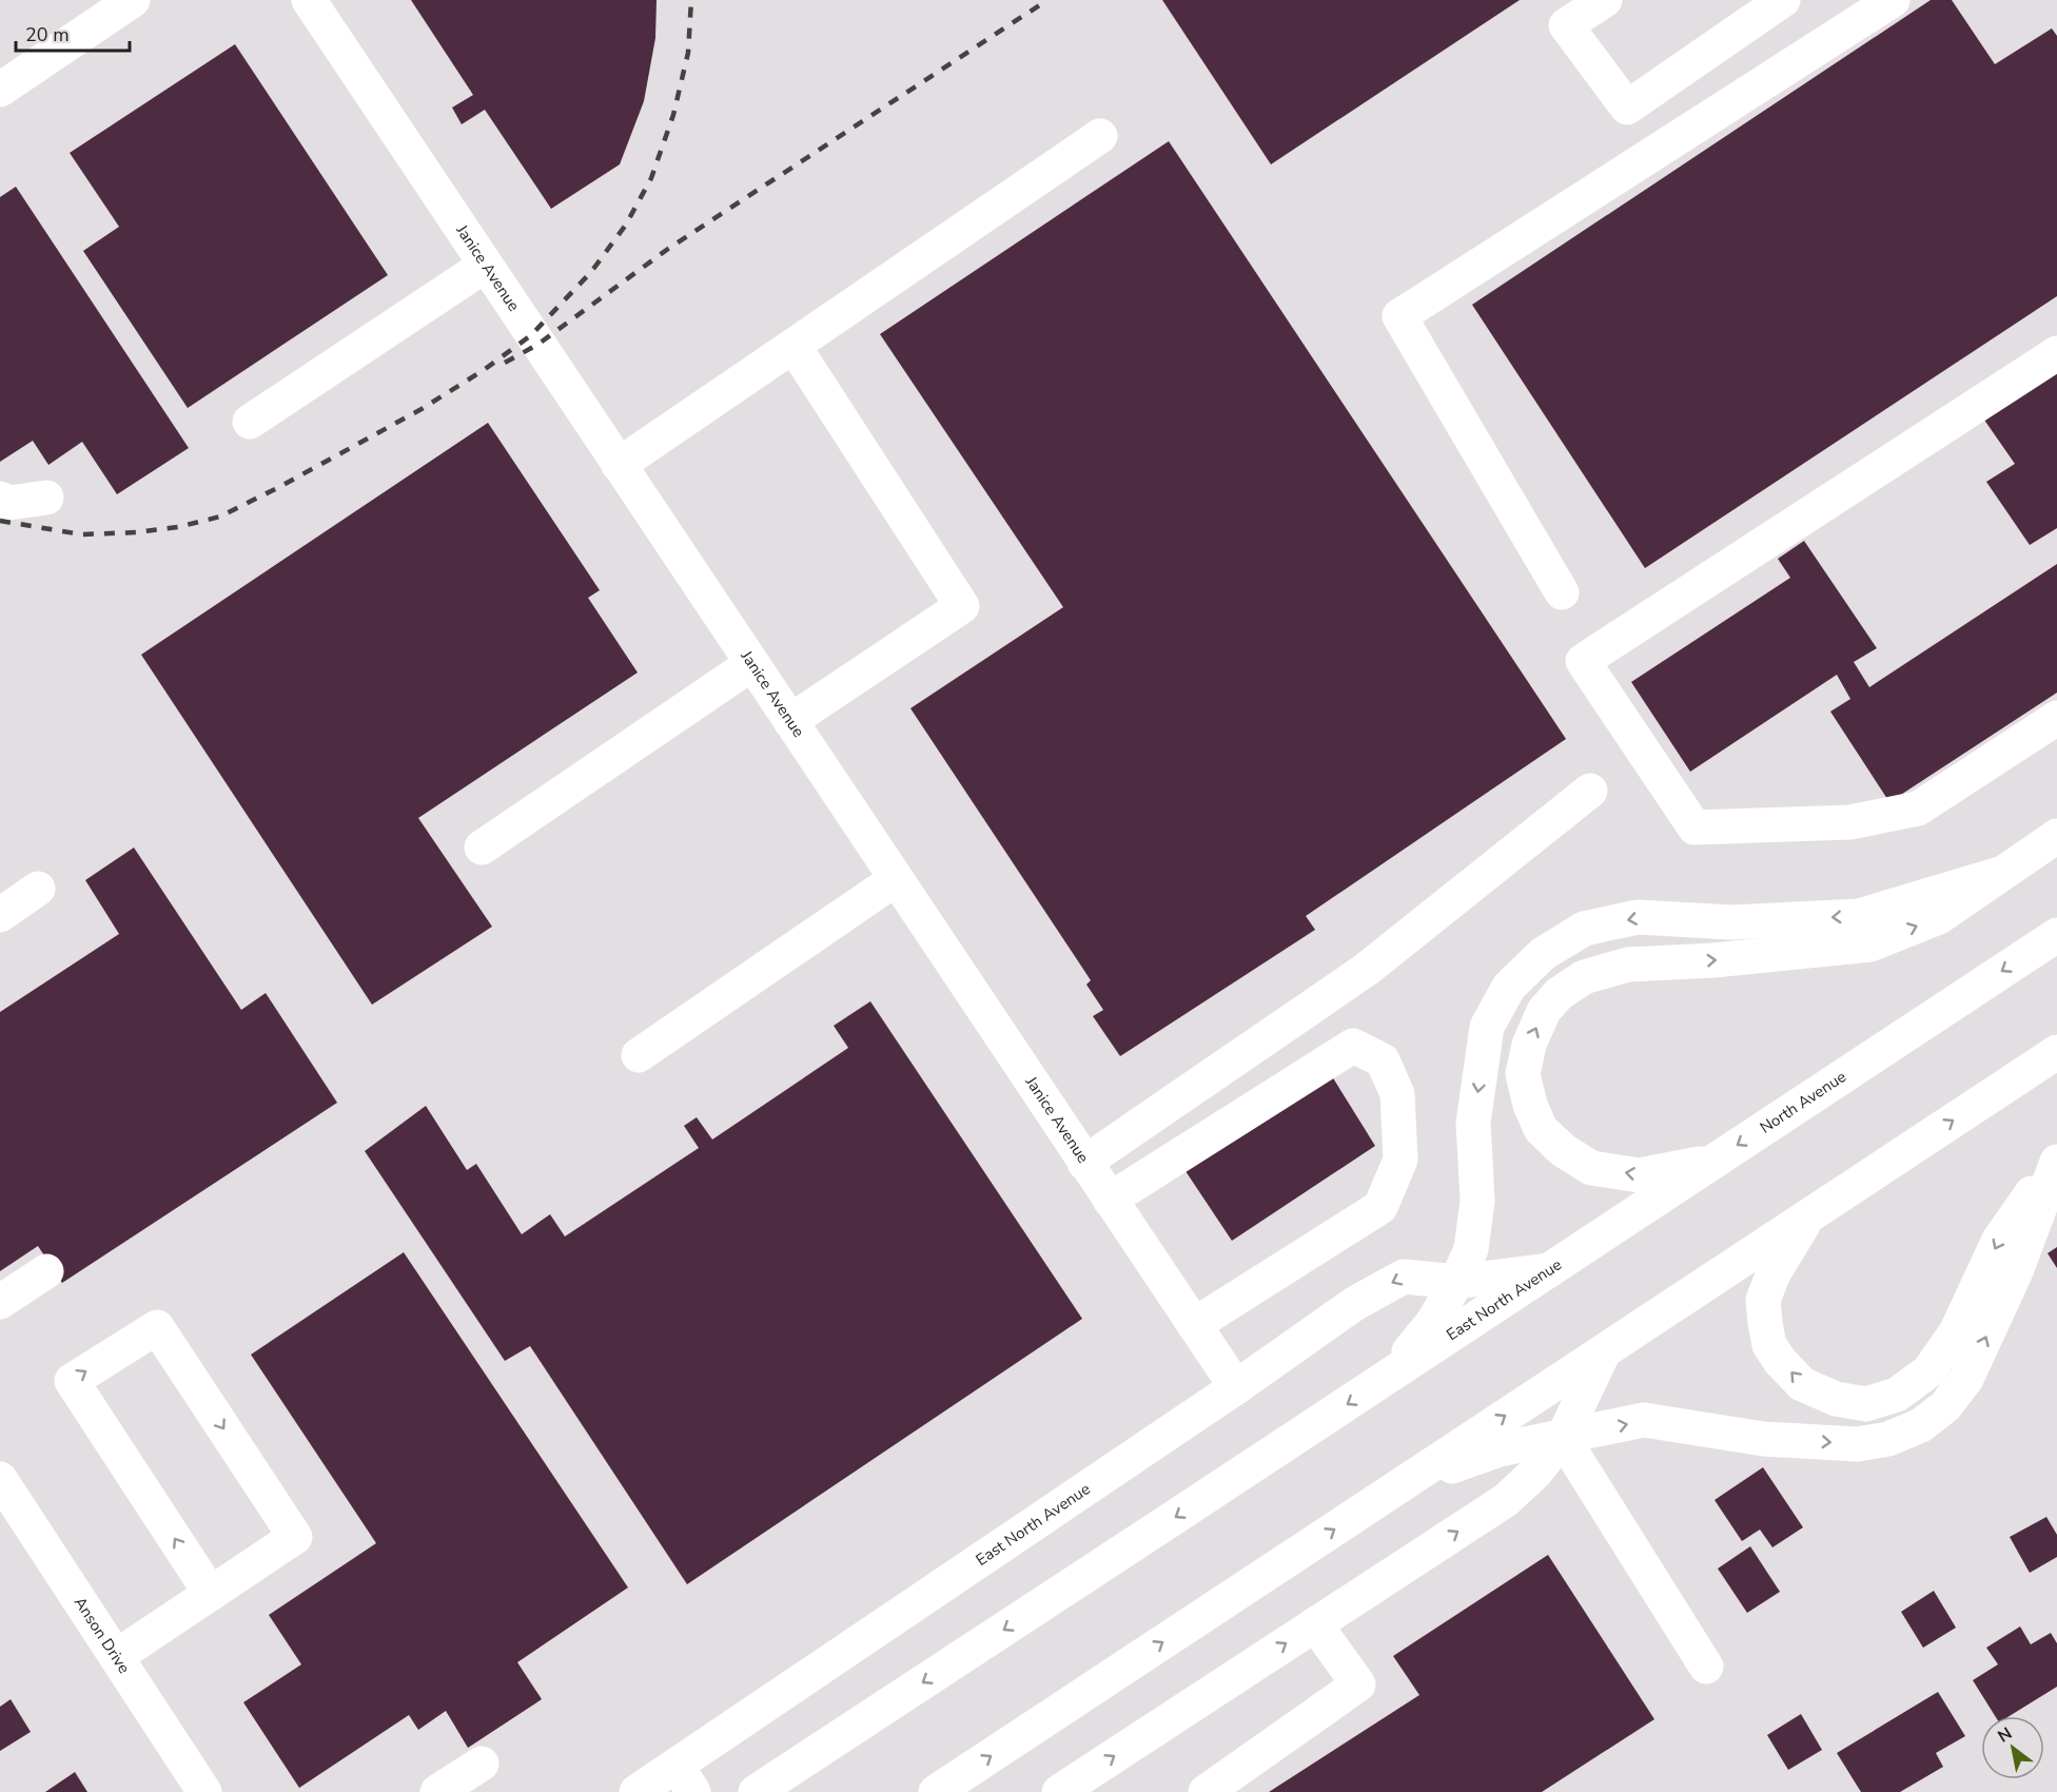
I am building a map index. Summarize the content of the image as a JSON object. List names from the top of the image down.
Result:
{
  "streets": {
    "main road": [
      "Janice Avenue",
      "North Avenue",
      "East North Avenue",
      "Anson Drive"
    ]
  },
  "crossings": [
    ["Janice Avenue", "East North Avenue"],
    ["North Avenue", "East North Avenue"]
  ],
  "scale_bar": "20 m",
  "north": "top left"
}
